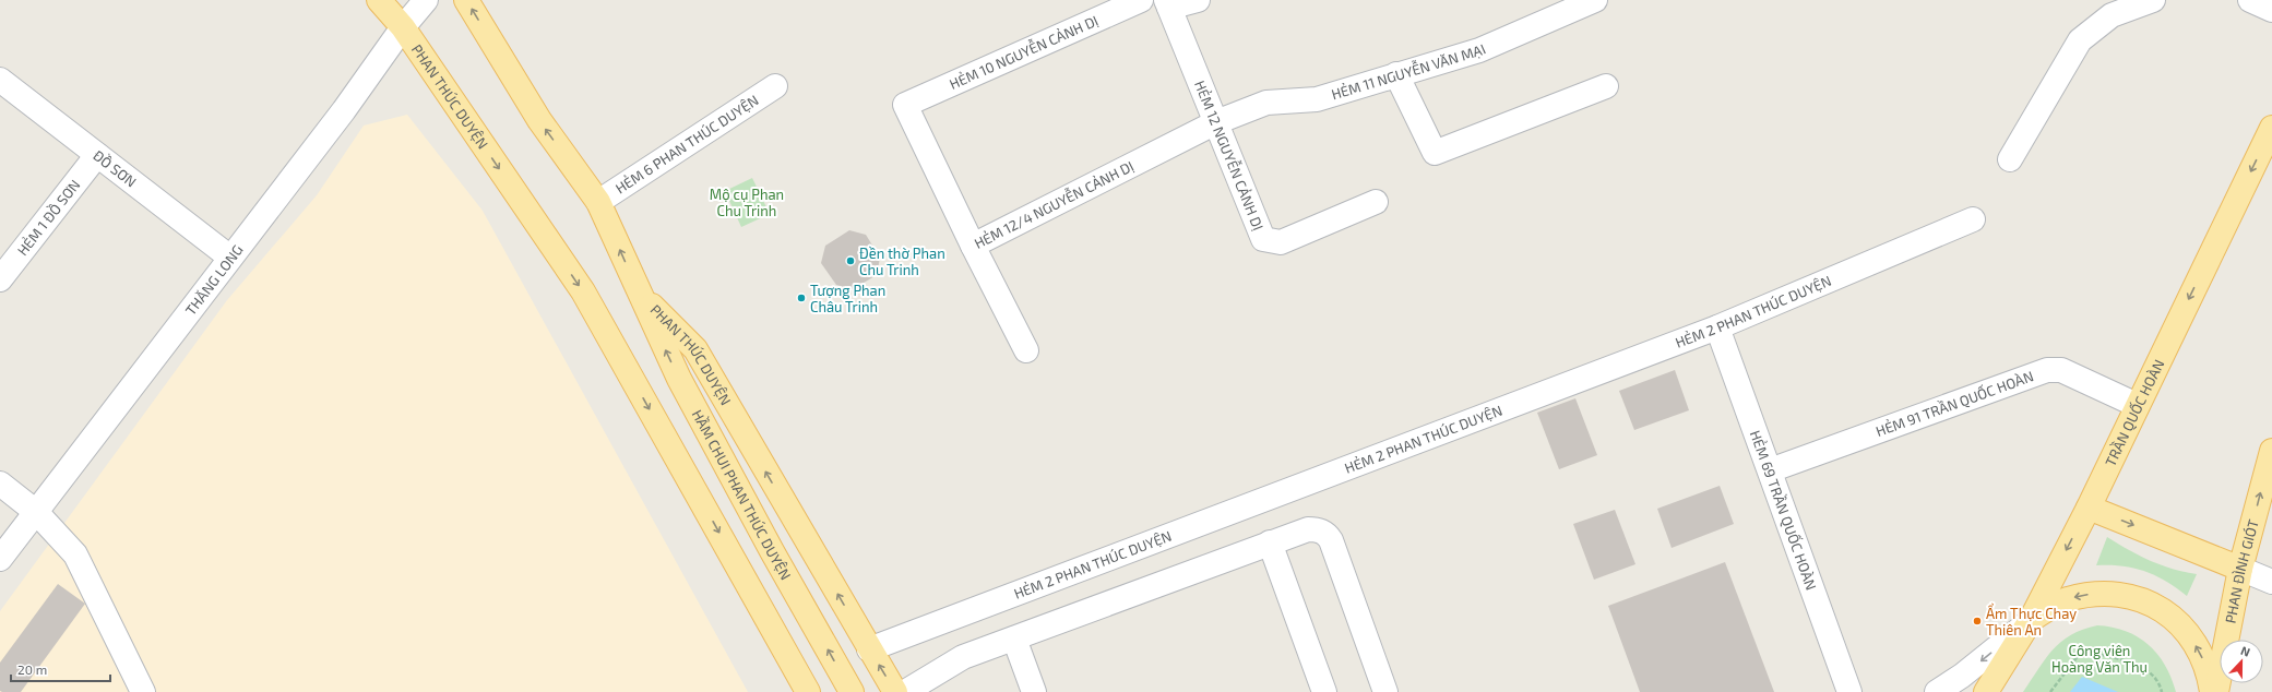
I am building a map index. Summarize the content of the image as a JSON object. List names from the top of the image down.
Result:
{
  "streets": {
    "main road": [
      "PHAN THÚC DUYỆN",
      "TRẦN QUỐC HOÀN",
      "HẦM CHUI PHAN THÚC DUYỆN",
      "PHAN ĐÌNH GIÓT"
    ],
    "street": [
      "HẺM 10 NGUYỄN CẢNH DỊ",
      "HẺM 11 NGUYỄN VĂN MẠI",
      "HẺM 6 PHAN THÚC DUYỆN",
      "HẺM 12 NGUYỄN CẢNH DỊ",
      "ĐỒ SƠN",
      "HẺM 12/4 NGUYỄN CẢNH DỊ",
      "HẺM 1 ĐỒ SƠN",
      "THĂNG LONG",
      "HẺM 2 PHAN THÚC DUYỆN",
      "HẺM 91 TRẦN QUỐC HOÀN",
      "HẺM 69 TRẦN QUỐC HOÀN"
    ]
  },
  "crossings": [
    ["HẺM 10 NGUYỄN CẢNH DỊ", "HẺM 12/4 NGUYỄN CẢNH DỊ"],
    ["HẺM 11 NGUYỄN VĂN MẠI", "HẺM 12 NGUYỄN CẢNH DỊ"],
    ["HẺM 11 NGUYỄN VĂN MẠI", "HẺM 12/4 NGUYỄN CẢNH DỊ"],
    ["PHAN THÚC DUYỆN", "HẺM 6 PHAN THÚC DUYỆN"],
    ["PHAN THÚC DUYỆN", "THĂNG LONG"],
    ["PHAN THÚC DUYỆN", "HẺM 2 PHAN THÚC DUYỆN"],
    ["PHAN THÚC DUYỆN", "HẦM CHUI PHAN THÚC DUYỆN"],
    ["HẺM 12 NGUYỄN CẢNH DỊ", "HẺM 12/4 NGUYỄN CẢNH DỊ"],
    ["ĐỒ SƠN", "HẺM 1 ĐỒ SƠN"],
    ["ĐỒ SƠN", "THĂNG LONG"],
    ["HẺM 2 PHAN THÚC DUYỆN", "HẺM 69 TRẦN QUỐC HOÀN"],
    ["HẺM 91 TRẦN QUỐC HOÀN", "TRẦN QUỐC HOÀN"],
    ["HẺM 91 TRẦN QUỐC HOÀN", "HẺM 69 TRẦN QUỐC HOÀN"]
  ],
  "one_way": ["TRẦN QUỐC HOÀN", "HẦM CHUI PHAN THÚC DUYỆN", "PHAN ĐÌNH GIÓT"],
  "parks": ["Mộ cụ Phan Chu Trinh", "Công viên Hoàng Văn Thụ"],
  "places": ["Đền thờ Phan Chu Trinh", "Tượng Phan Châu Trinh", "Ẩm Thực Chay Thiên An"],
  "scale_bar": "20 m",
  "north": "top"
}
